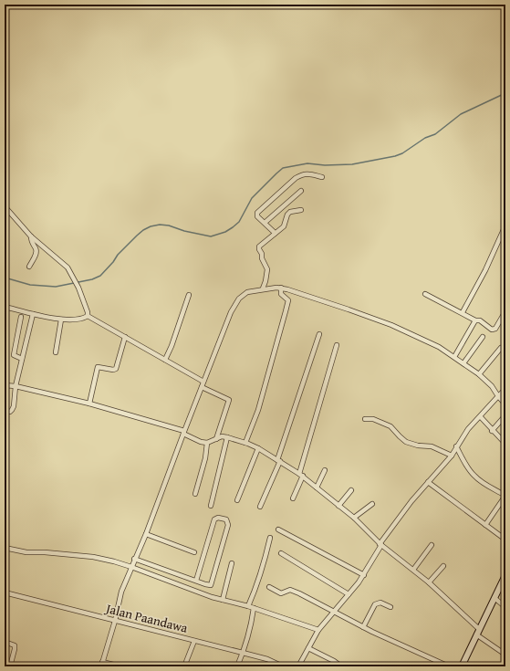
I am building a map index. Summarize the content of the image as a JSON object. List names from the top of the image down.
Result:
{
  "streets": {
    "street": ["Jalan Paandawa"]
  }
}
